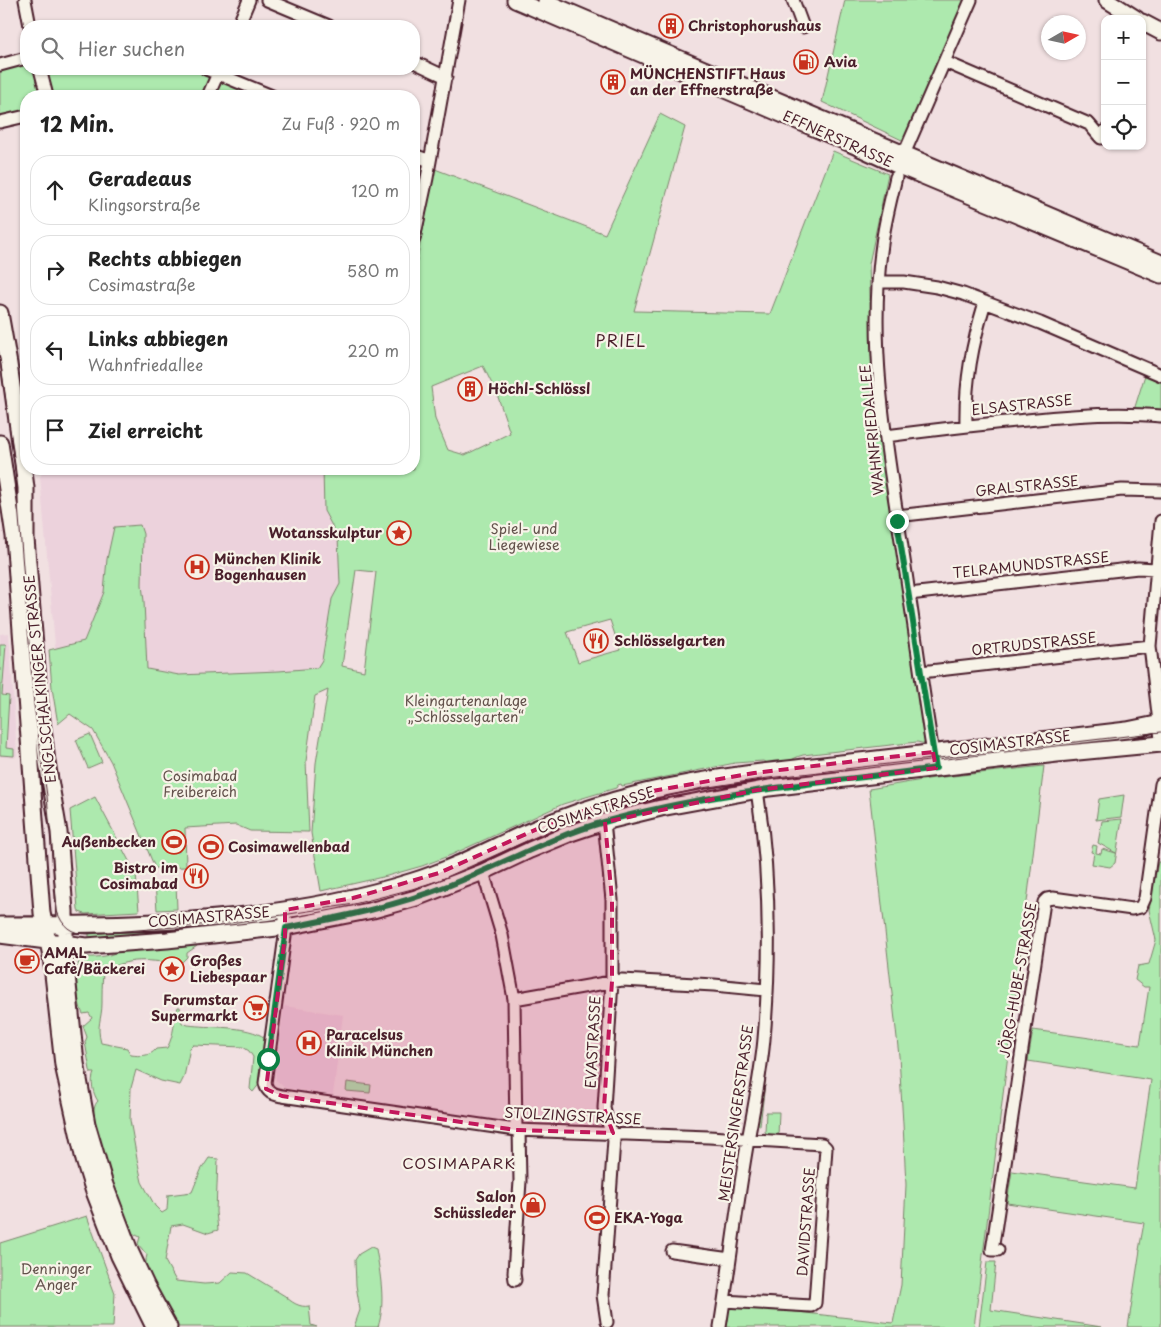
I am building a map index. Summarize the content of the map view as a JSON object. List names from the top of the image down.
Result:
{
  "streets": {
    "main road": ["EFFNERSTRASSE", "ENGLSCHALKINGER STRASSE", "COSIMASTRASSE"],
    "street": [
      "ELSASTRASSE",
      "WAHNFRIEDALLEE",
      "GRALSTRASSE",
      "TELRAMUNDSTRASSE",
      "ORTRUDSTRASSE",
      "JÖRG-HUBE-STRASSE",
      "EVASTRASSE",
      "MEISTERSINGERSTRASSE",
      "STOLZINGSTRASSE",
      "DAVIDSTRASSE"
    ]
  },
  "crossings": [
    ["EFFNERSTRASSE", "WAHNFRIEDALLEE"],
    ["ELSASTRASSE", "WAHNFRIEDALLEE"],
    ["WAHNFRIEDALLEE", "GRALSTRASSE"],
    ["WAHNFRIEDALLEE", "TELRAMUNDSTRASSE"],
    ["WAHNFRIEDALLEE", "ORTRUDSTRASSE"],
    ["WAHNFRIEDALLEE", "COSIMASTRASSE"],
    ["ENGLSCHALKINGER STRASSE", "COSIMASTRASSE"],
    ["COSIMASTRASSE", "EVASTRASSE"],
    ["COSIMASTRASSE", "MEISTERSINGERSTRASSE"],
    ["COSIMASTRASSE", "STOLZINGSTRASSE"],
    ["EVASTRASSE", "STOLZINGSTRASSE"],
    ["MEISTERSINGERSTRASSE", "STOLZINGSTRASSE"],
    ["MEISTERSINGERSTRASSE", "DAVIDSTRASSE"],
    ["STOLZINGSTRASSE", "DAVIDSTRASSE"]
  ],
  "districts": ["PRIEL", "COSIMAPARK"],
  "parks": [
    "Spiel- und Liegewiese",
    "Kleingartenanlage „Schlösselgarten“",
    "Cosimabad Freibereich",
    "Denninger Anger"
  ],
  "places": {
    "building": ["Christophorushaus", "MÜNCHENSTIFT Haus an der Effnerstraße", "Höchl-Schlössl"],
    "fuel station": ["Avia"],
    "place": ["Wotansskulptur", "Großes Liebespaar"],
    "hospital": ["München Klinik Bogenhausen", "Paracelsus Klinik München"],
    "restaurant": ["Schlösselgarten", "Bistro im Cosimabad"],
    "sports": ["Außenbecken", "Cosimawellenbad", "EKA-Yoga"],
    "cafe": ["AMAL Cafè/Bäckerei"],
    "supermarket": ["Forumstar Supermarkt"],
    "shop": ["Salon Schüssleder"]
  },
  "north": "right",
  "page": {
    "map_buttons": ["+", "−"],
    "search": "Hier suchen",
    "heading": ["12 Min.", "Zu Fuß · 920 m"],
    "list": [
      ["Geradeaus", "Klingsorstraße", "120 m"],
      ["Rechts abbiegen", "Cosimastraße", "580 m"],
      ["Links abbiegen", "Wahnfriedallee", "220 m"],
      "Ziel erreicht"
    ]
  }
}
